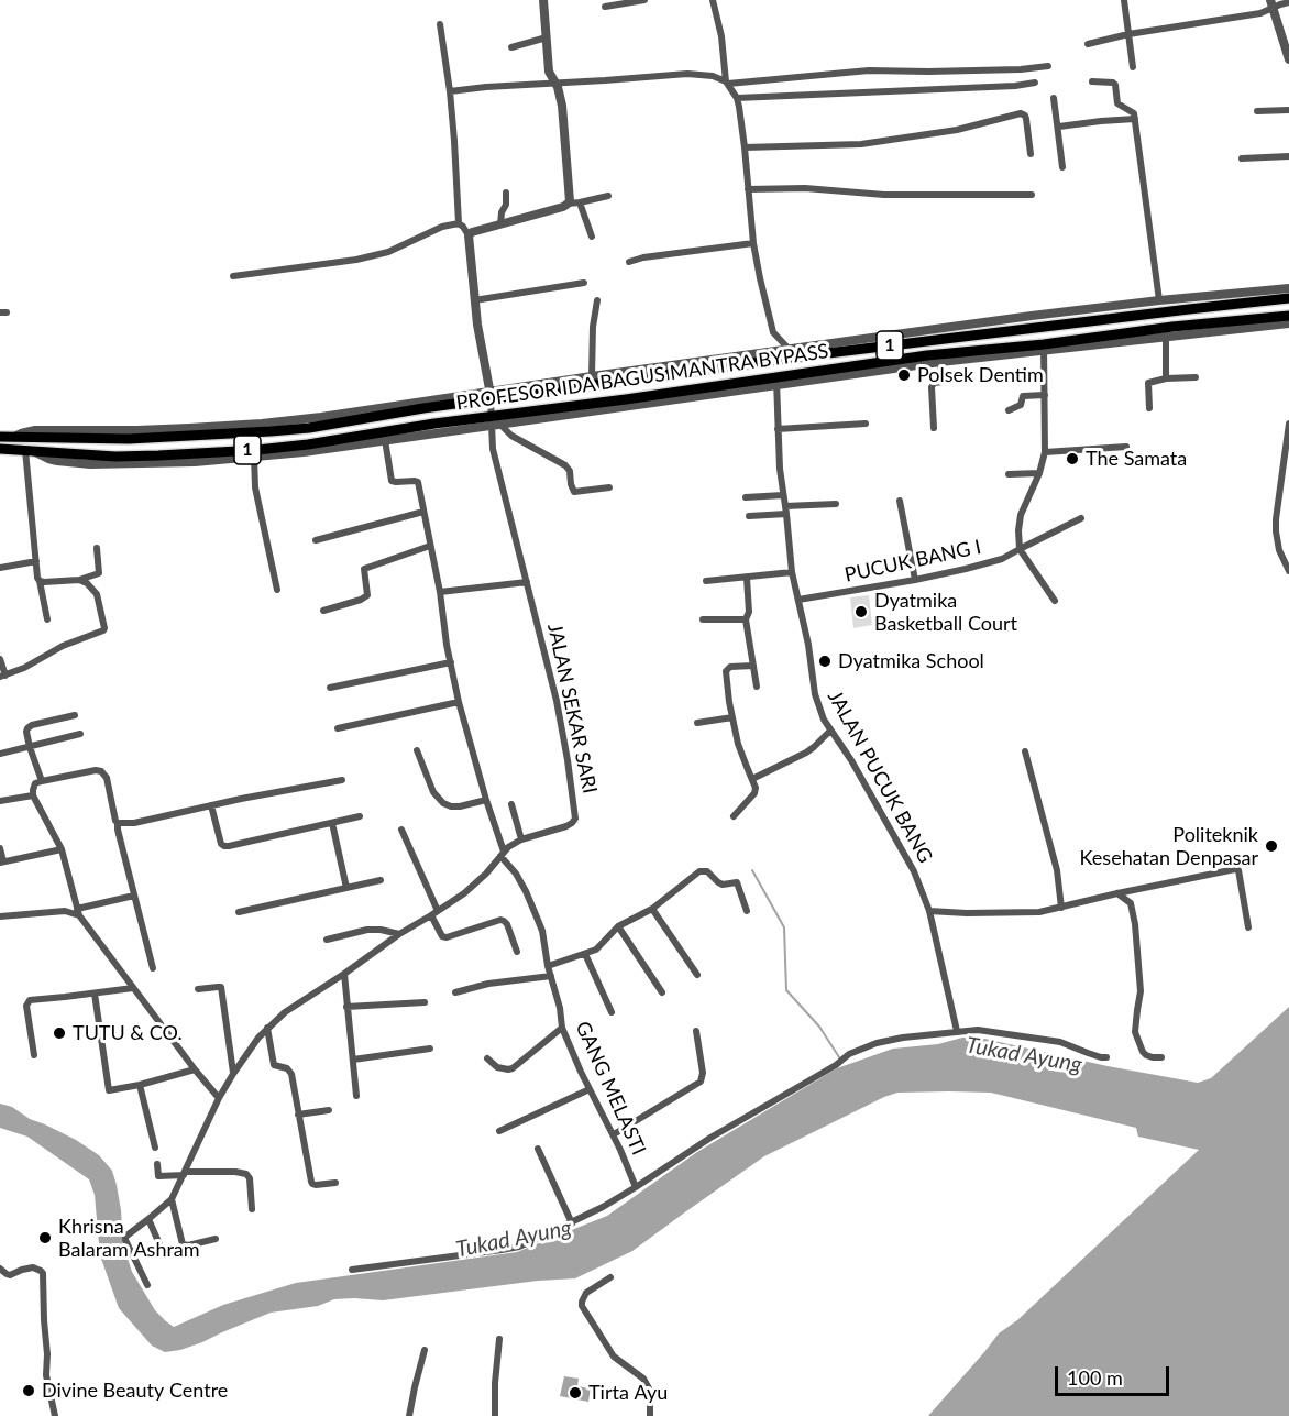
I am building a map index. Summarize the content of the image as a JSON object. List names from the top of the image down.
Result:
{
  "streets": {
    "highway": ["1", "PROFESOR IDA BAGUS MANTRA BYPASS"],
    "street": [
      "PUCUK BANG I",
      "JALAN SEKAR SARI",
      "JALAN PUCUK BANG",
      "GANG MELASTI"
    ]
  },
  "crossings": [
    ["PROFESOR IDA BAGUS MANTRA BYPASS", "JALAN SEKAR SARI"],
    ["PROFESOR IDA BAGUS MANTRA BYPASS", "JALAN PUCUK BANG"],
    ["PUCUK BANG I", "JALAN PUCUK BANG"],
    ["JALAN SEKAR SARI", "GANG MELASTI"]
  ],
  "water": ["Tukad Ayung"],
  "places": [
    "Polsek Dentim",
    "The Samata",
    "Dyatmika Basketball Court",
    "Dyatmika School",
    "Politeknik Kesehatan Denpasar",
    "TUTU & CO.",
    "Khrisna Balaram Ashram",
    "Divine Beauty Centre",
    "Tirta Ayu"
  ],
  "scale_bar": "100 m"
}
